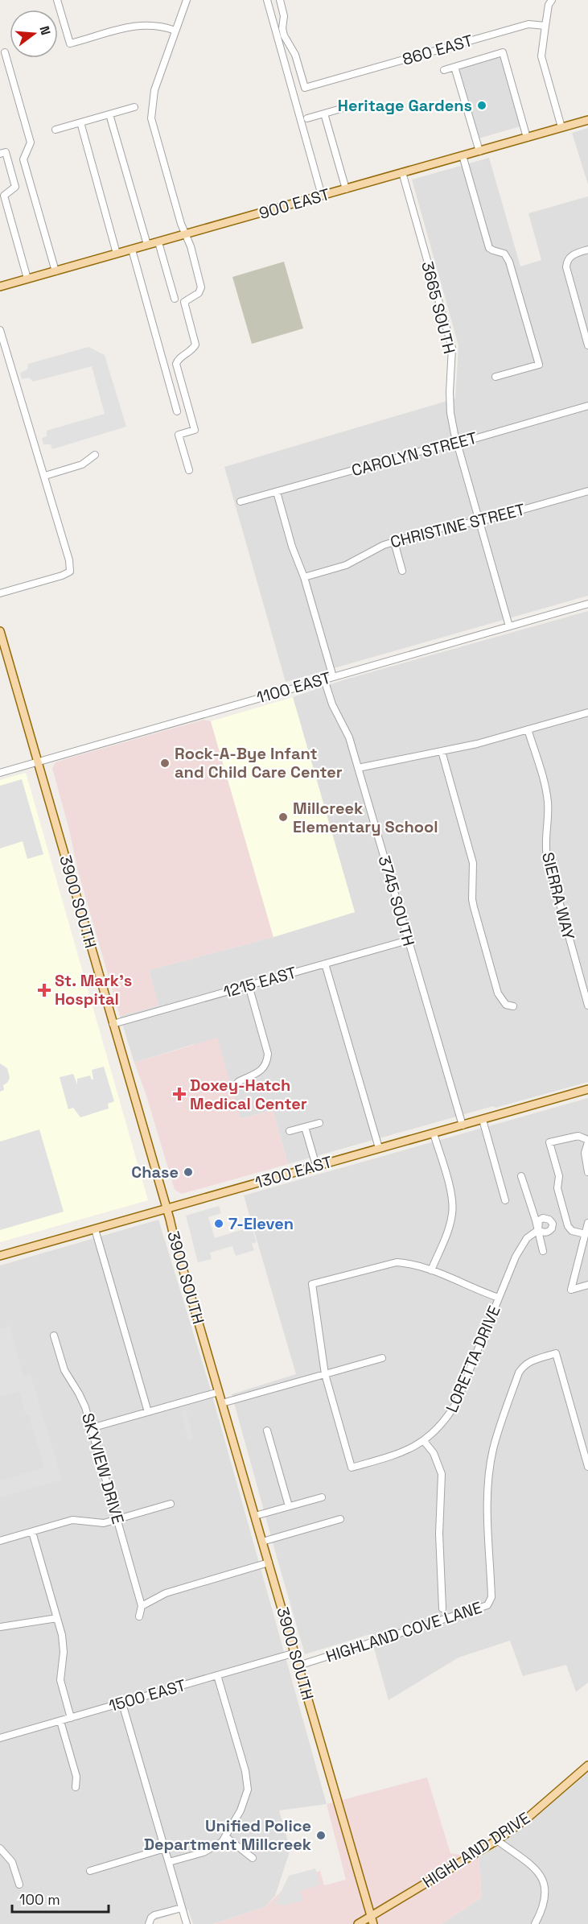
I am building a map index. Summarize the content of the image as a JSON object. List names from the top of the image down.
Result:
{
  "streets": {
    "main road": [
      "900 EAST",
      "3900 SOUTH",
      "1300 EAST",
      "HIGHLAND DRIVE"
    ],
    "street": [
      "860 EAST",
      "3665 SOUTH",
      "CAROLYN STREET",
      "CHRISTINE STREET",
      "1100 EAST",
      "SIERRA WAY",
      "3745 SOUTH",
      "1215 EAST",
      "LORETTA DRIVE",
      "SKYVIEW DRIVE",
      "HIGHLAND COVE LANE",
      "1500 EAST"
    ]
  },
  "crossings": [
    ["900 EAST", "3665 SOUTH"],
    ["3665 SOUTH", "CAROLYN STREET"],
    ["3665 SOUTH", "CHRISTINE STREET"],
    ["3665 SOUTH", "1100 EAST"],
    ["1100 EAST", "3745 SOUTH"],
    ["1100 EAST", "3900 SOUTH"],
    ["3745 SOUTH", "1215 EAST"],
    ["3745 SOUTH", "1300 EAST"],
    ["3900 SOUTH", "1215 EAST"],
    ["3900 SOUTH", "1300 EAST"],
    ["3900 SOUTH", "HIGHLAND COVE LANE"],
    ["3900 SOUTH", "1500 EAST"],
    ["3900 SOUTH", "HIGHLAND DRIVE"]
  ],
  "places": {
    "other": [
      "Heritage Gardens",
      "Rock-A-Bye Infant and Child Care Center",
      "Millcreek Elementary School",
      "Chase",
      "7-Eleven",
      "Unified Police Department Millcreek"
    ],
    "health": ["St. Mark's Hospital", "Doxey-Hatch Medical Center"]
  },
  "scale_bar": "100 m",
  "north": "right"
}
